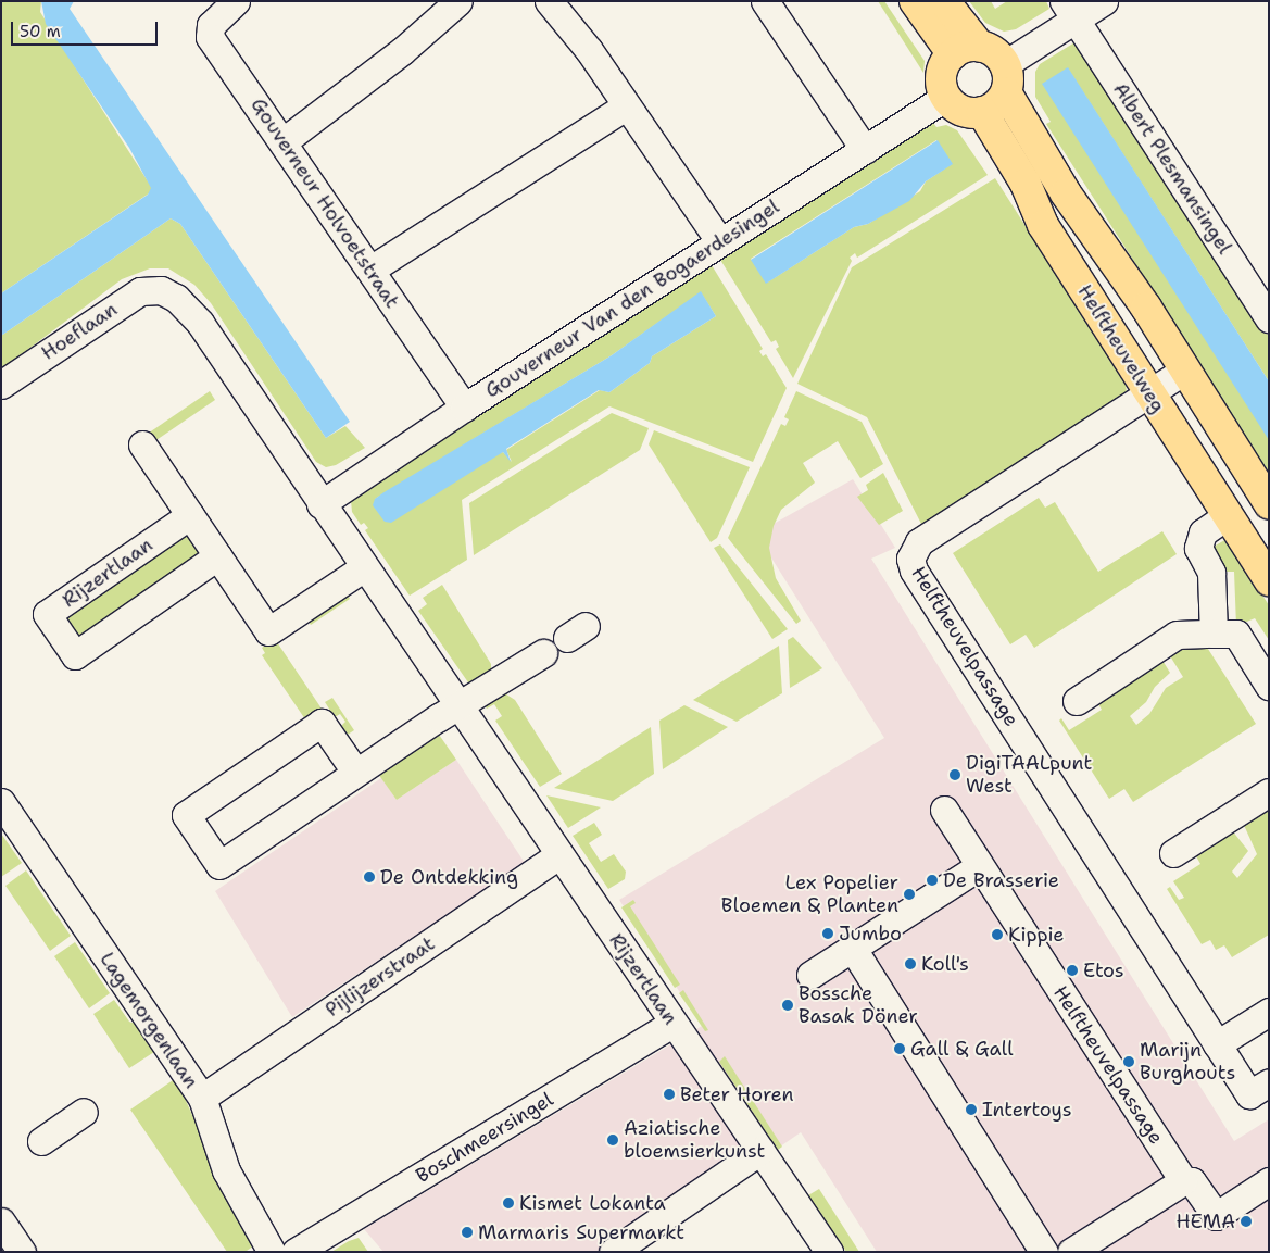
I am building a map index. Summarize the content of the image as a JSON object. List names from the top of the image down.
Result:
{
  "streets": {
    "main road": ["Helftheuvelweg"],
    "street": [
      "Albert Plesmansingel",
      "Gouverneur Holvoetstraat",
      "Gouverneur Van den Bogaerdesingel",
      "Hoeflaan",
      "Rijzertlaan",
      "Helftheuvelpassage",
      "Pijlijzerstraat",
      "Lagemorgenlaan",
      "Boschmeersingel"
    ]
  },
  "crossings": [
    ["Gouverneur Holvoetstraat", "Gouverneur Van den Bogaerdesingel"],
    ["Gouverneur Van den Bogaerdesingel", "Helftheuvelweg"],
    ["Gouverneur Van den Bogaerdesingel", "Rijzertlaan"],
    ["Hoeflaan", "Rijzertlaan"],
    ["Helftheuvelweg", "Helftheuvelpassage"],
    ["Rijzertlaan", "Pijlijzerstraat"],
    ["Rijzertlaan", "Boschmeersingel"],
    ["Pijlijzerstraat", "Lagemorgenlaan"]
  ],
  "places": [
    "DigiTAALpunt West",
    "De Ontdekking",
    "De Brasserie",
    "Lex Popelier Bloemen & Planten",
    "Jumbo",
    "Kippie",
    "Koll's",
    "Etos",
    "Bossche Basak Döner",
    "Gall & Gall",
    "Marijn Burghouts",
    "Beter Horen",
    "Intertoys",
    "Aziatische bloemsierkunst",
    "Kismet Lokanta",
    "HEMA",
    "Marmaris Supermarkt"
  ],
  "scale_bar": "50 m"
}
